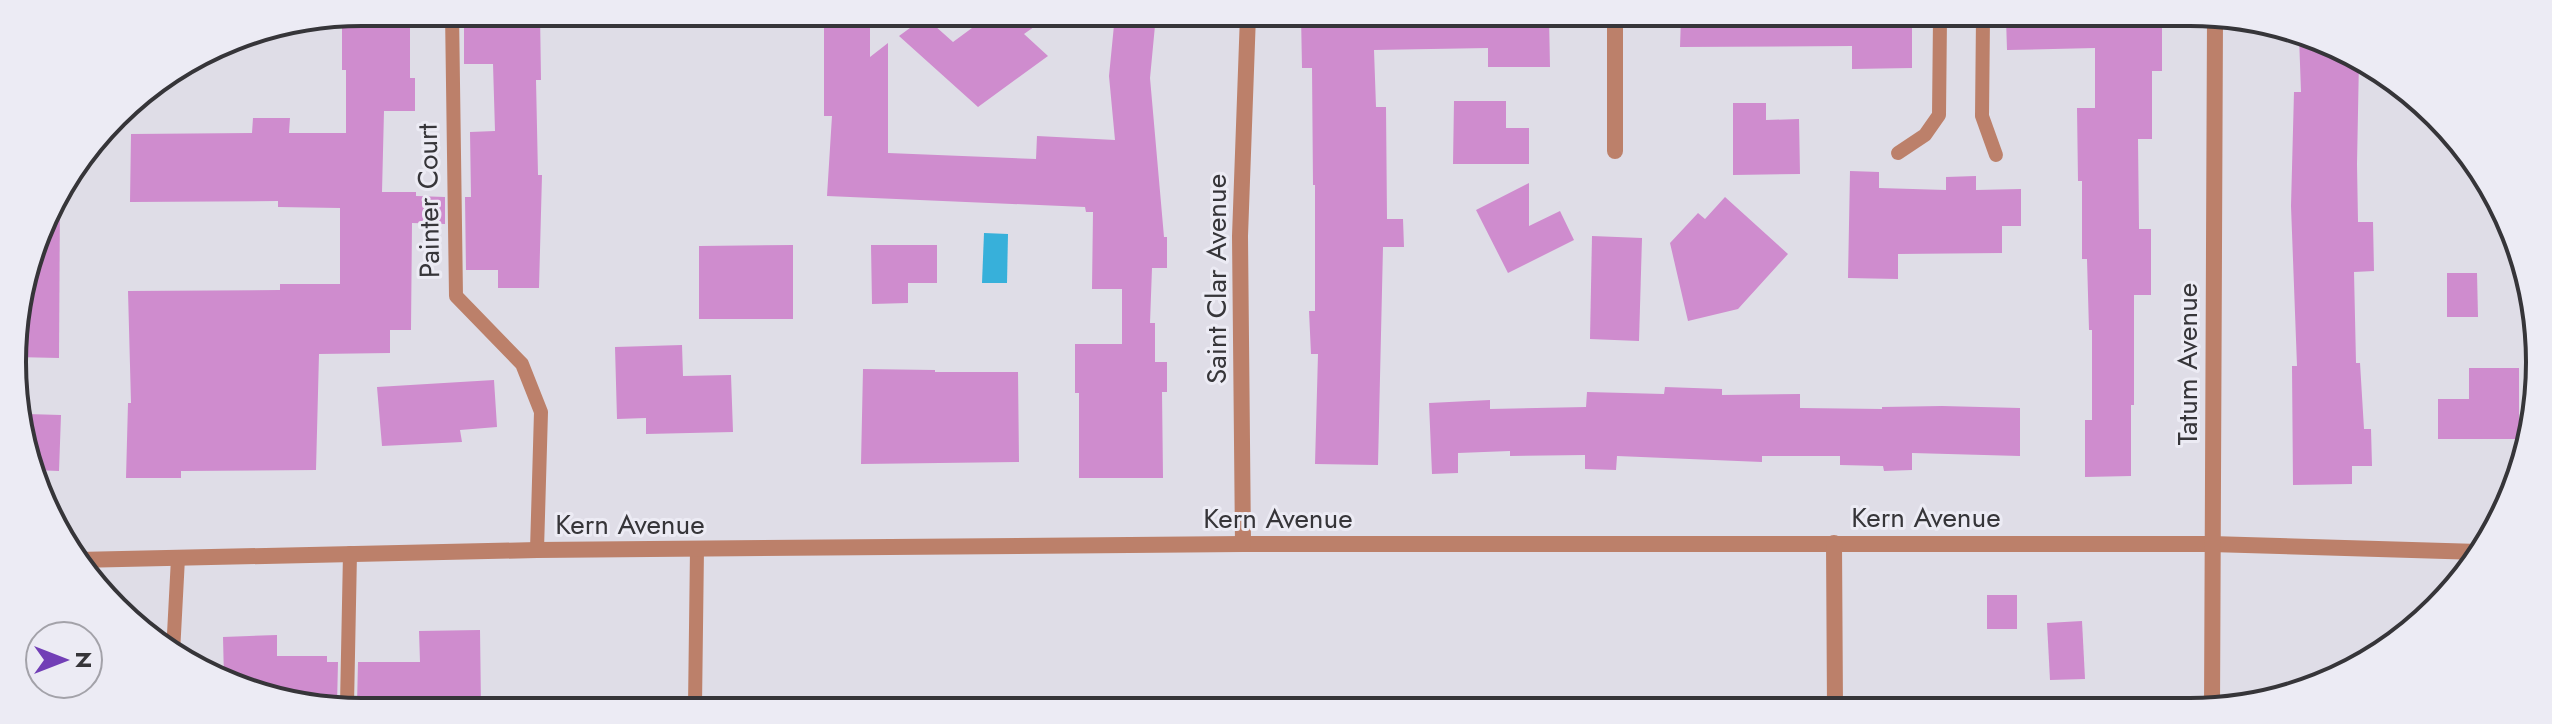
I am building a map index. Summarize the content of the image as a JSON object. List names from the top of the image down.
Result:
{
  "streets": {
    "street": ["Saint Clar Avenue", "Tatum Avenue", "Kern Avenue"],
    "lane": ["Painter Court"]
  },
  "crossings": [
    ["Painter Court", "Kern Avenue"],
    ["Saint Clar Avenue", "Kern Avenue"],
    ["Tatum Avenue", "Kern Avenue"]
  ],
  "north": "right"
}
